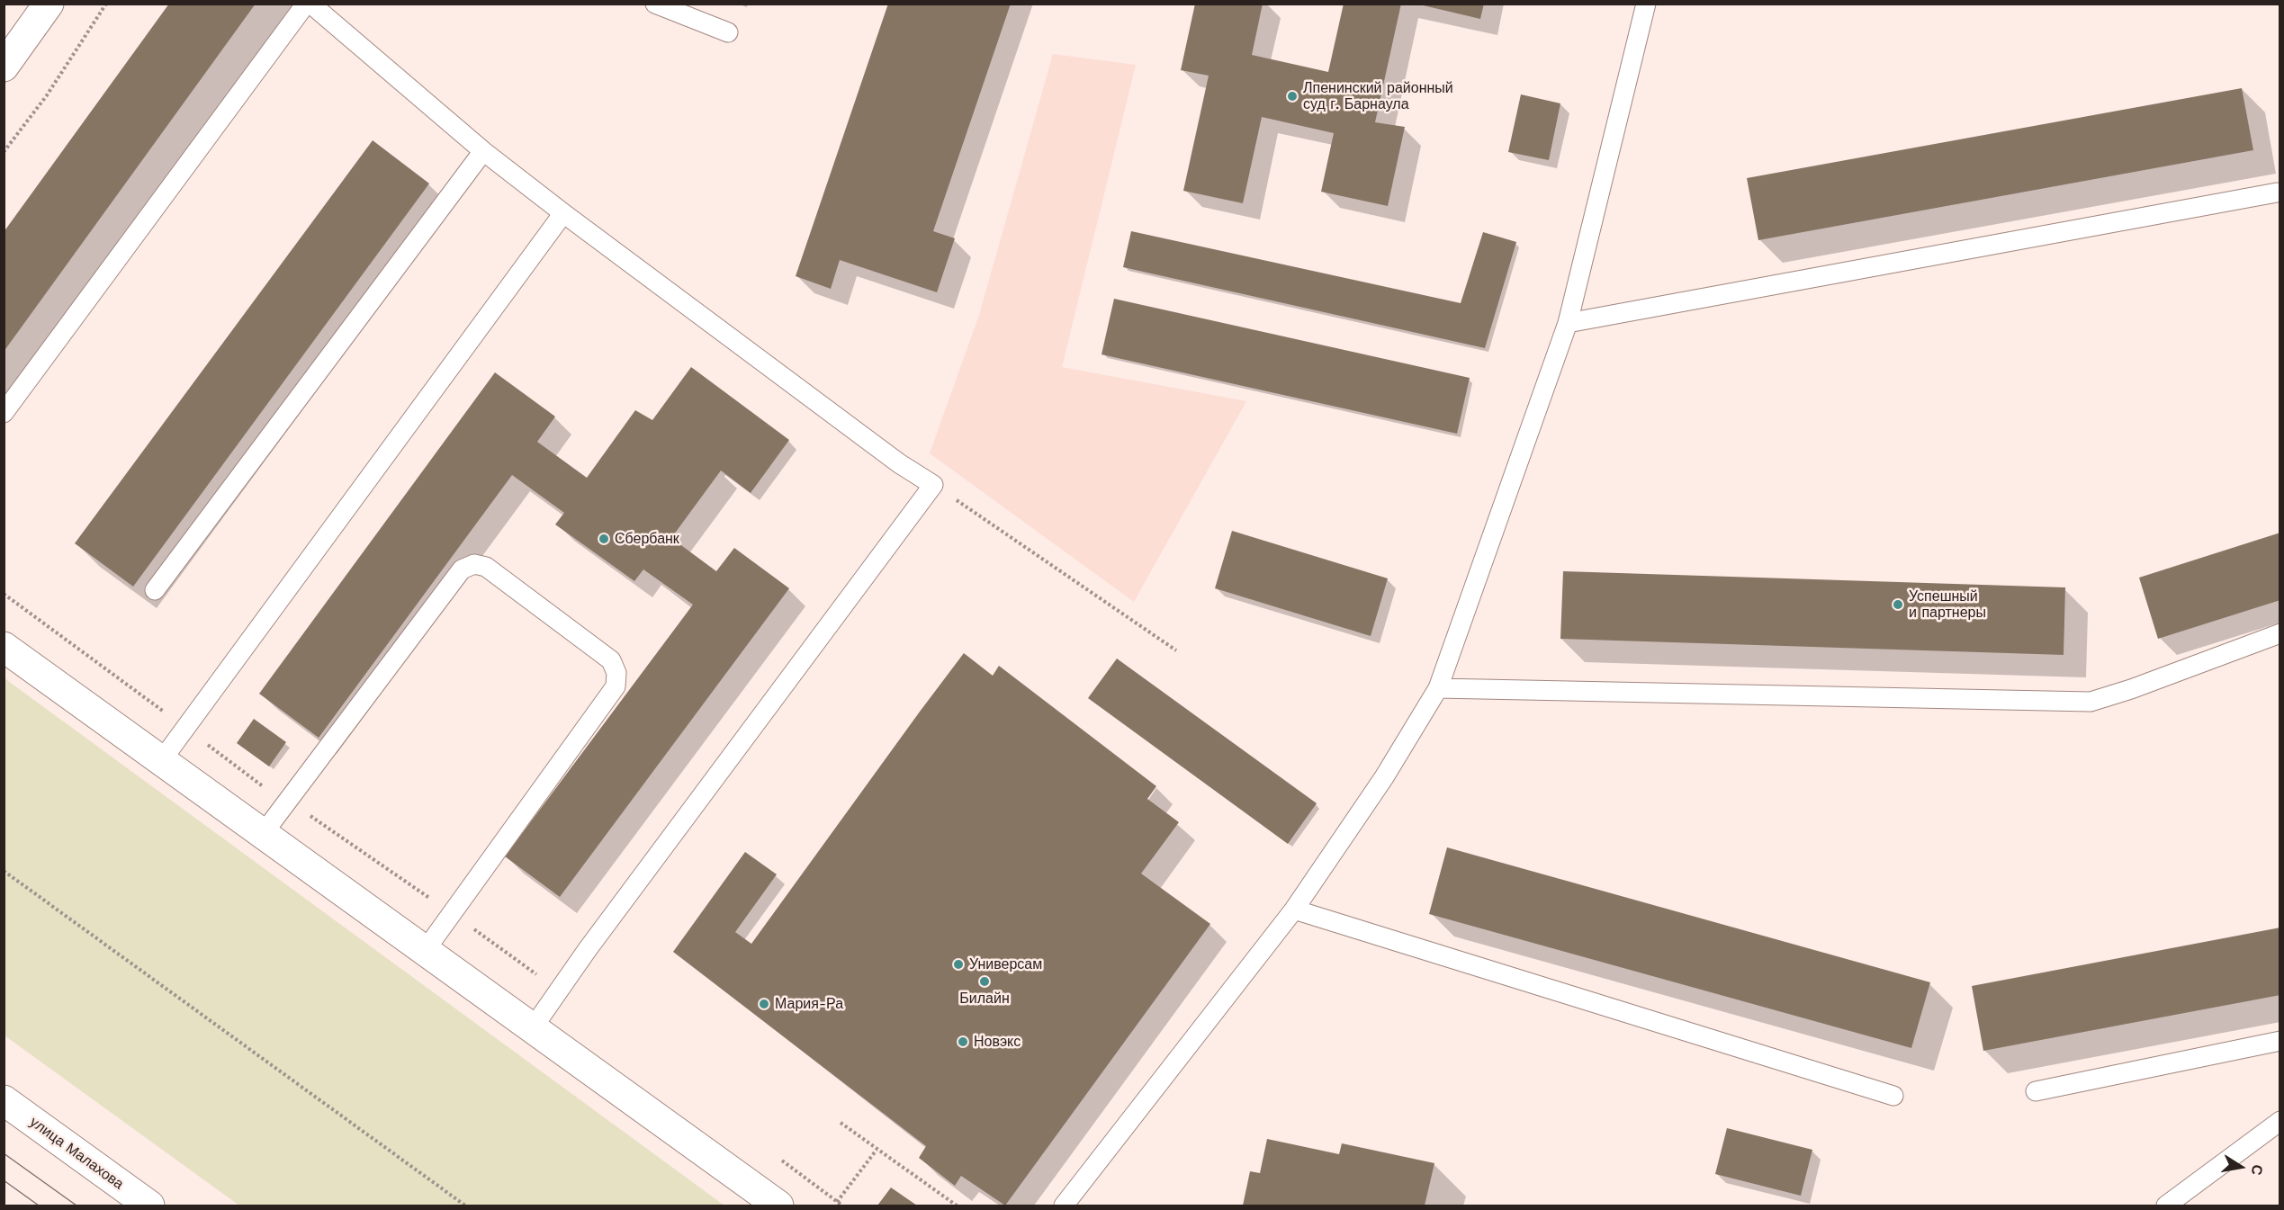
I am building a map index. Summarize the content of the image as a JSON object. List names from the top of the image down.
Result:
{
  "streets": {
    "street": ["улица Малахова"]
  },
  "places": [
    "Лпенинский районный суд г. Барнаула",
    "Сбербанк",
    "Успешный и партнеры",
    "Универсам",
    "Билайн",
    "Мария-Ра",
    "Новэкс"
  ],
  "north": "right"
}
